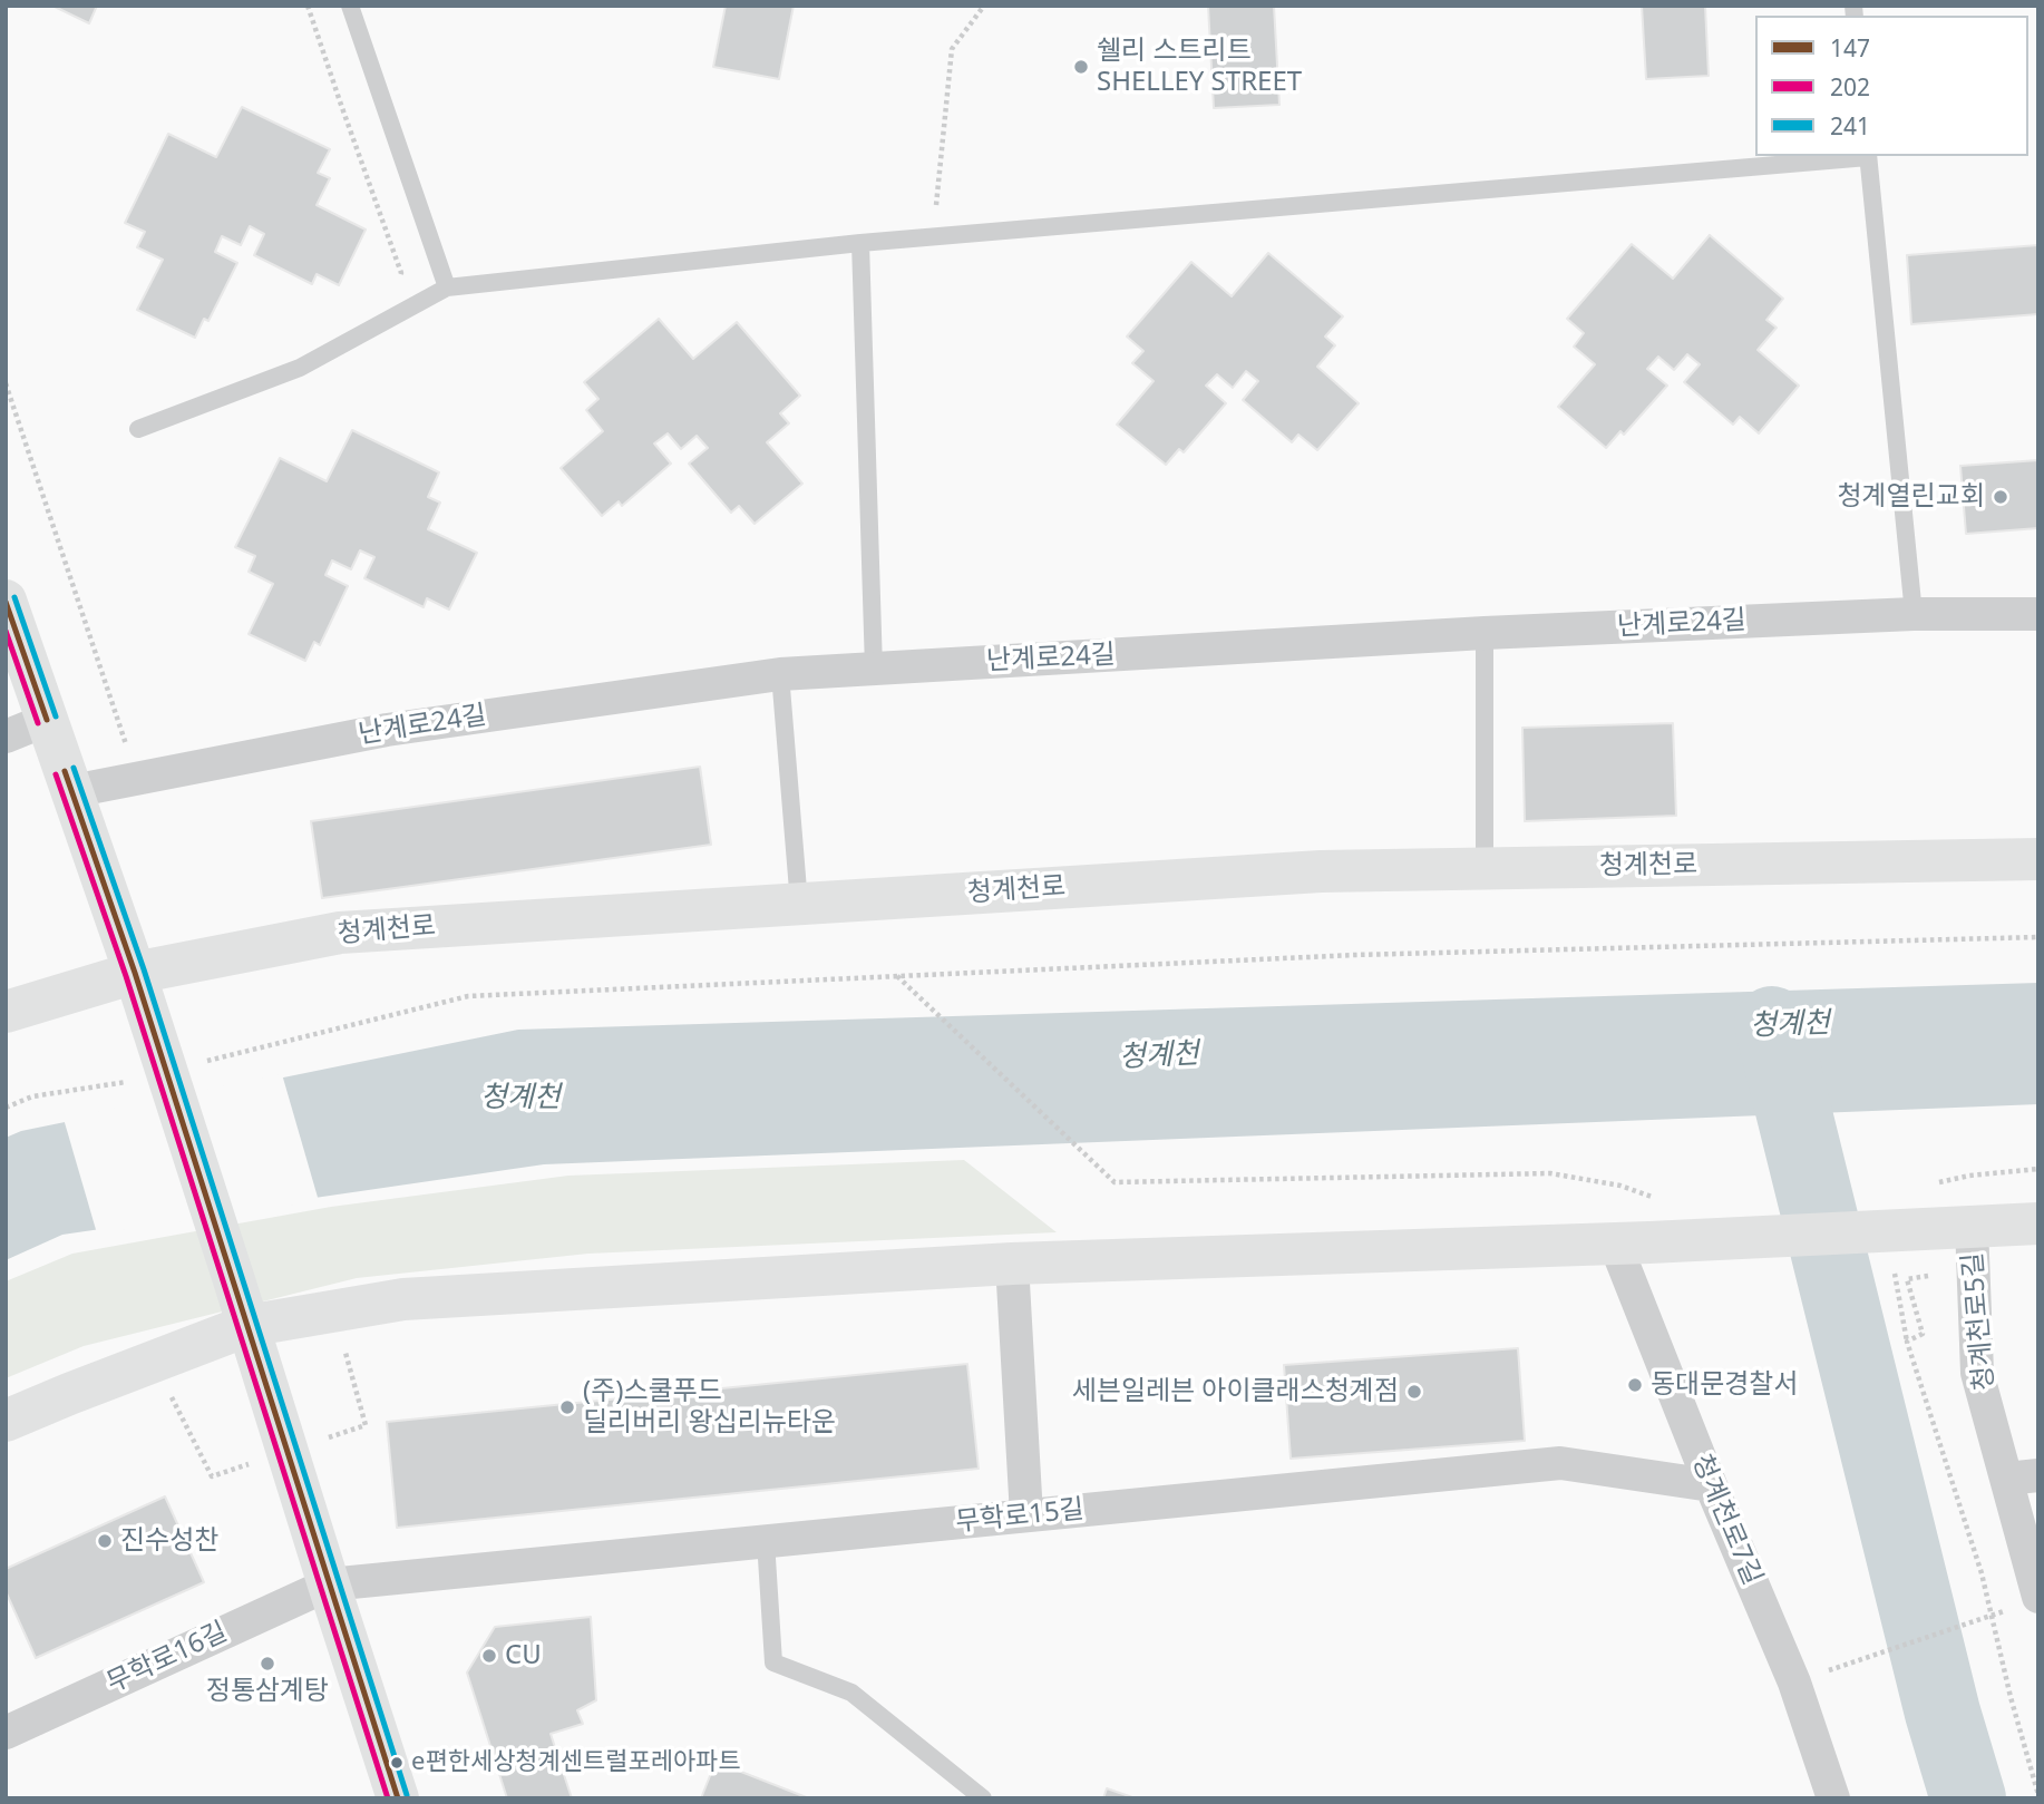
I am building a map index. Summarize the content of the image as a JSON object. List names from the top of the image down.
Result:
{
  "streets": {
    "main road": ["청계천로"],
    "street": [
      "난계로24길",
      "청계천로5길",
      "무학로15길",
      "청계천로7길",
      "무학로16길"
    ]
  },
  "crossings": [
    ["무학로15길", "청계천로7길"],
    ["무학로15길", "무학로16길"]
  ],
  "water": ["청계천"],
  "places": [
    "쉘리 스트리트 SHELLEY STREET",
    "청계열린교회",
    "동대문경찰서",
    "세븐일레븐 아이클래스청계점",
    "(주)스쿨푸드 딜리버리 왕십리뉴타운",
    "진수성찬",
    "CU",
    "정통삼계탕",
    "e편한세상청계센트럴포레아파트"
  ],
  "lines": ["transit line 241", "transit line 147", "transit line 202"],
  "legend": ["147", "202", "241"]
}
